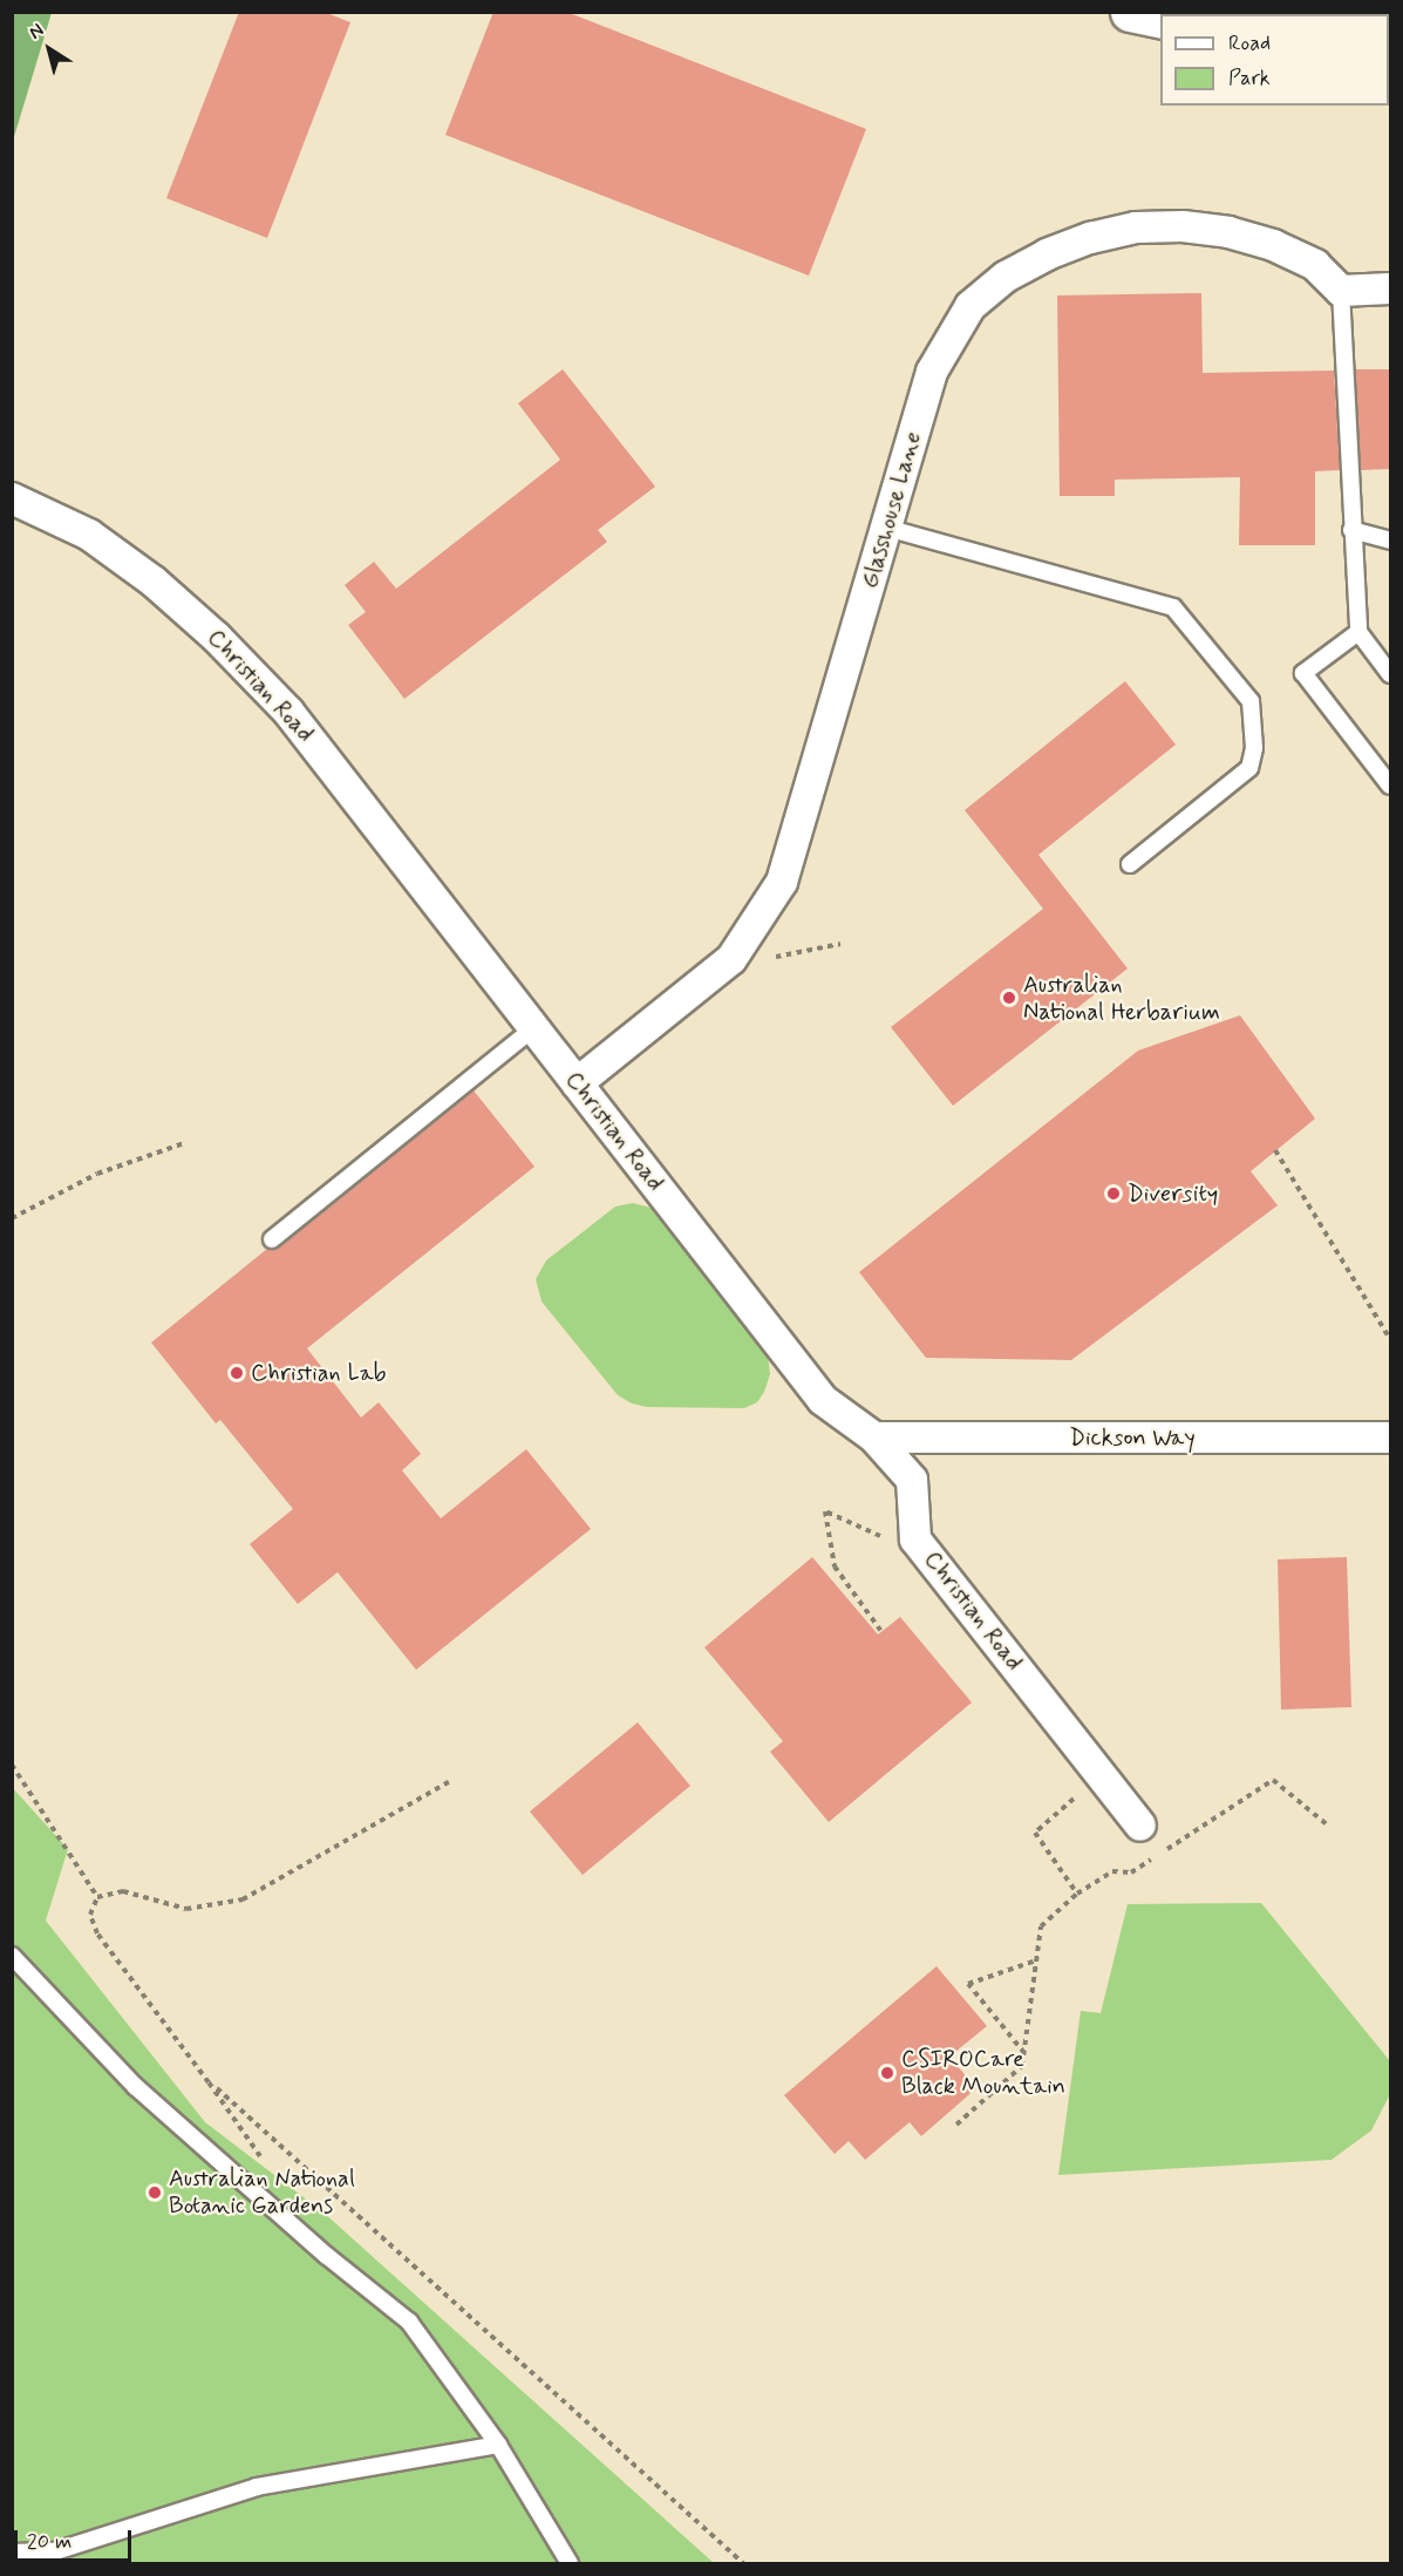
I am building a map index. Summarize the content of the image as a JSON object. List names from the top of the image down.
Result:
{
  "streets": {
    "street": ["Glasshouse Lane", "Christian Road", "Dickson Way"]
  },
  "crossings": [
    ["Glasshouse Lane", "Christian Road"],
    ["Christian Road", "Dickson Way"]
  ],
  "places": [
    "Australian National Herbarium",
    "Diversity",
    "Christian Lab",
    "CSIROCare Black Mountain",
    "Australian National Botanic Gardens"
  ],
  "legend": ["Road", "Park"],
  "scale_bar": "20 m",
  "north": "top left"
}
